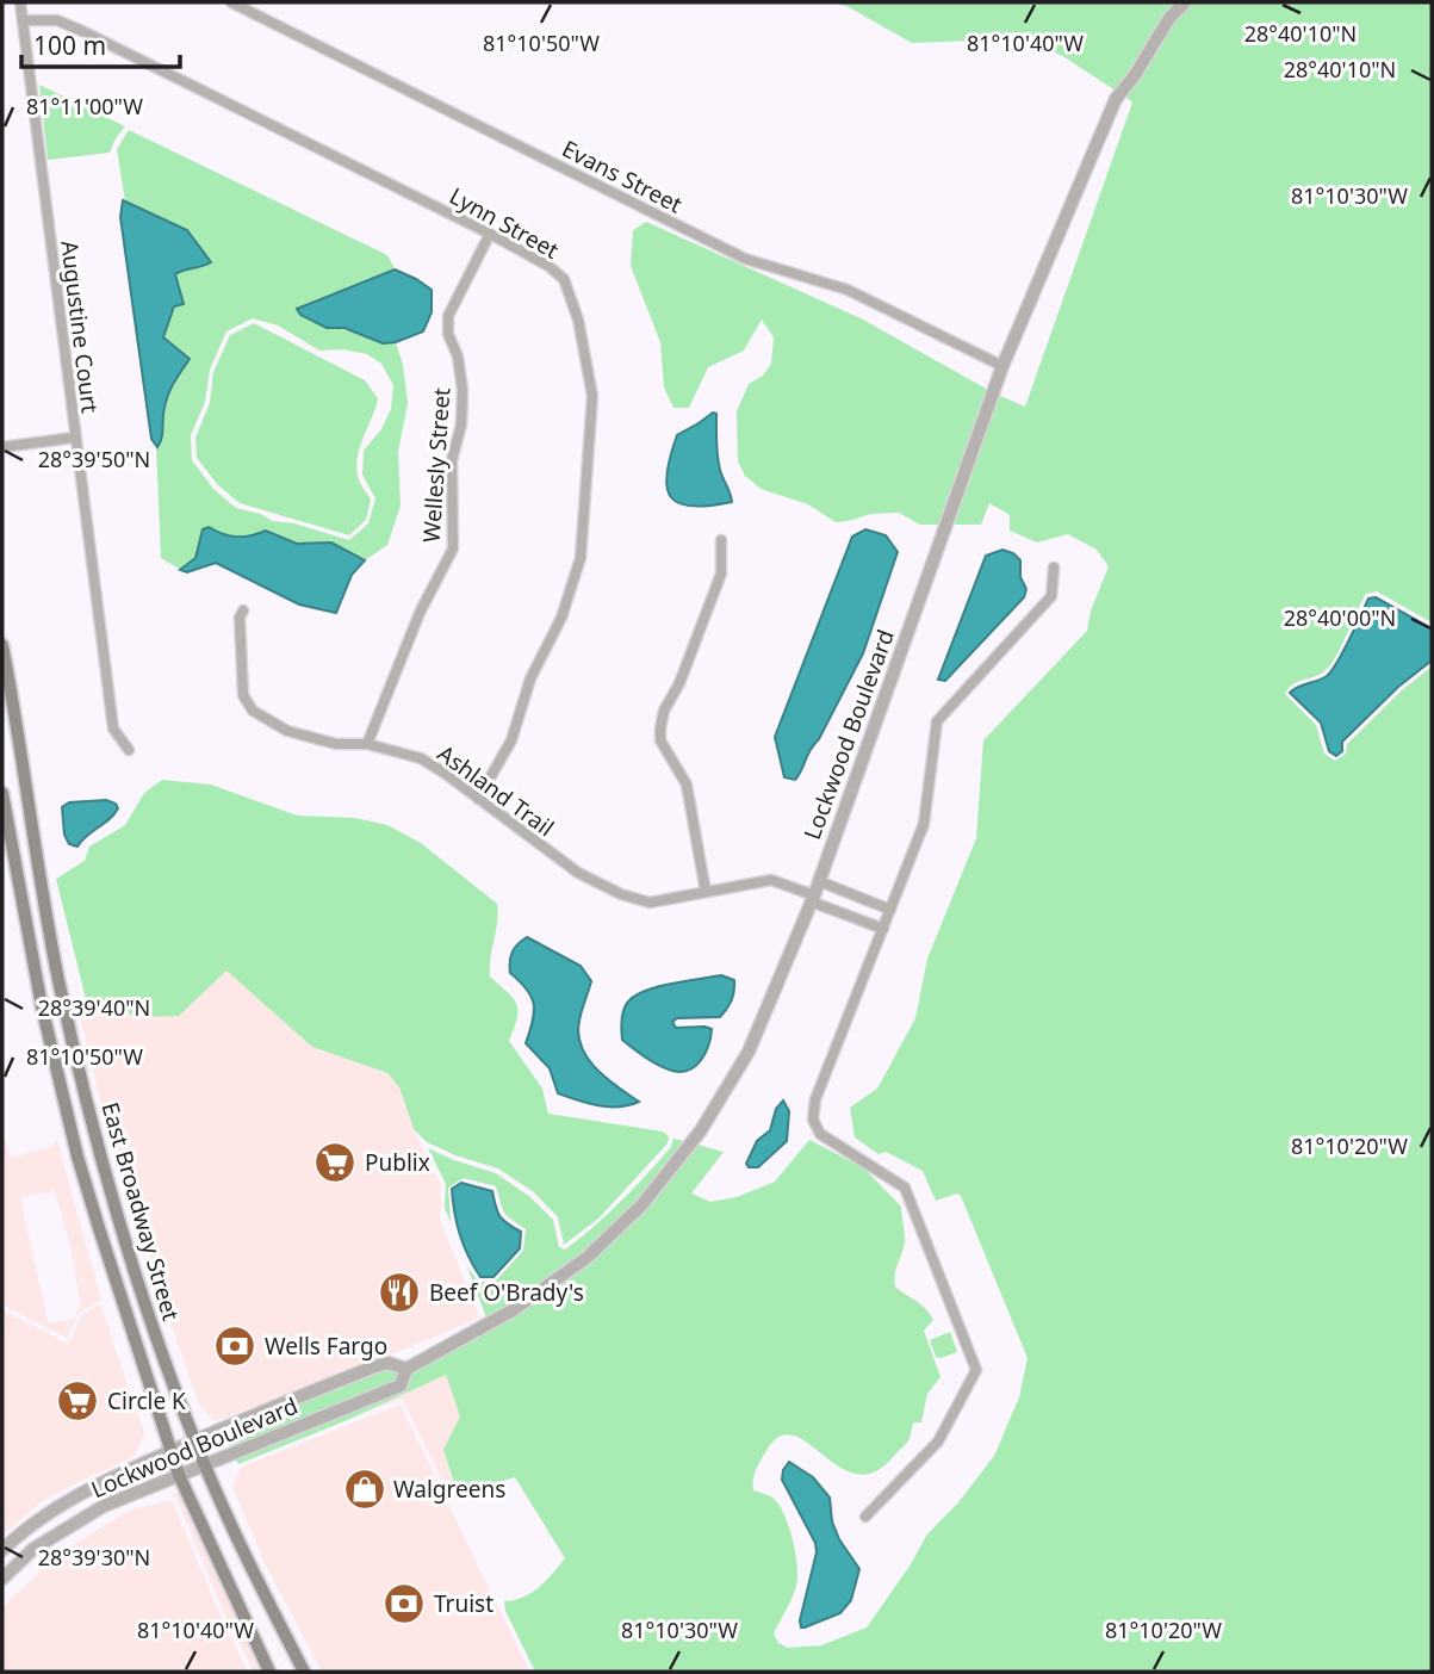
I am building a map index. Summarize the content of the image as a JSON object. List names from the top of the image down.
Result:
{
  "streets": {
    "main road": ["East Broadway Street"],
    "street": [
      "Evans Street",
      "Lynn Street",
      "Augustine Court",
      "Wellesly Street",
      "Lockwood Boulevard",
      "Ashland Trail"
    ]
  },
  "crossings": [
    ["Evans Street", "Lockwood Boulevard"],
    ["Lynn Street", "Augustine Court"],
    ["Lynn Street", "Wellesly Street"],
    ["Lynn Street", "Ashland Trail"],
    ["Wellesly Street", "Ashland Trail"],
    ["Lockwood Boulevard", "Ashland Trail"],
    ["Lockwood Boulevard", "East Broadway Street"]
  ],
  "places": {
    "supermarket": ["Publix", "Circle K"],
    "restaurant": ["Beef O'Brady's"],
    "bank": ["Wells Fargo", "Truist"],
    "shop": ["Walgreens"]
  },
  "scale_bar": "100 m",
  "coordinates": [
    "28°40'10\"N",
    "81°10'50\"W",
    "81°10'40\"W",
    "81°11'00\"W",
    "81°10'30\"W",
    "28°39'50\"N",
    "28°40'00\"N",
    "28°39'40\"N",
    "81°10'20\"W",
    "28°39'30\"N"
  ]
}
